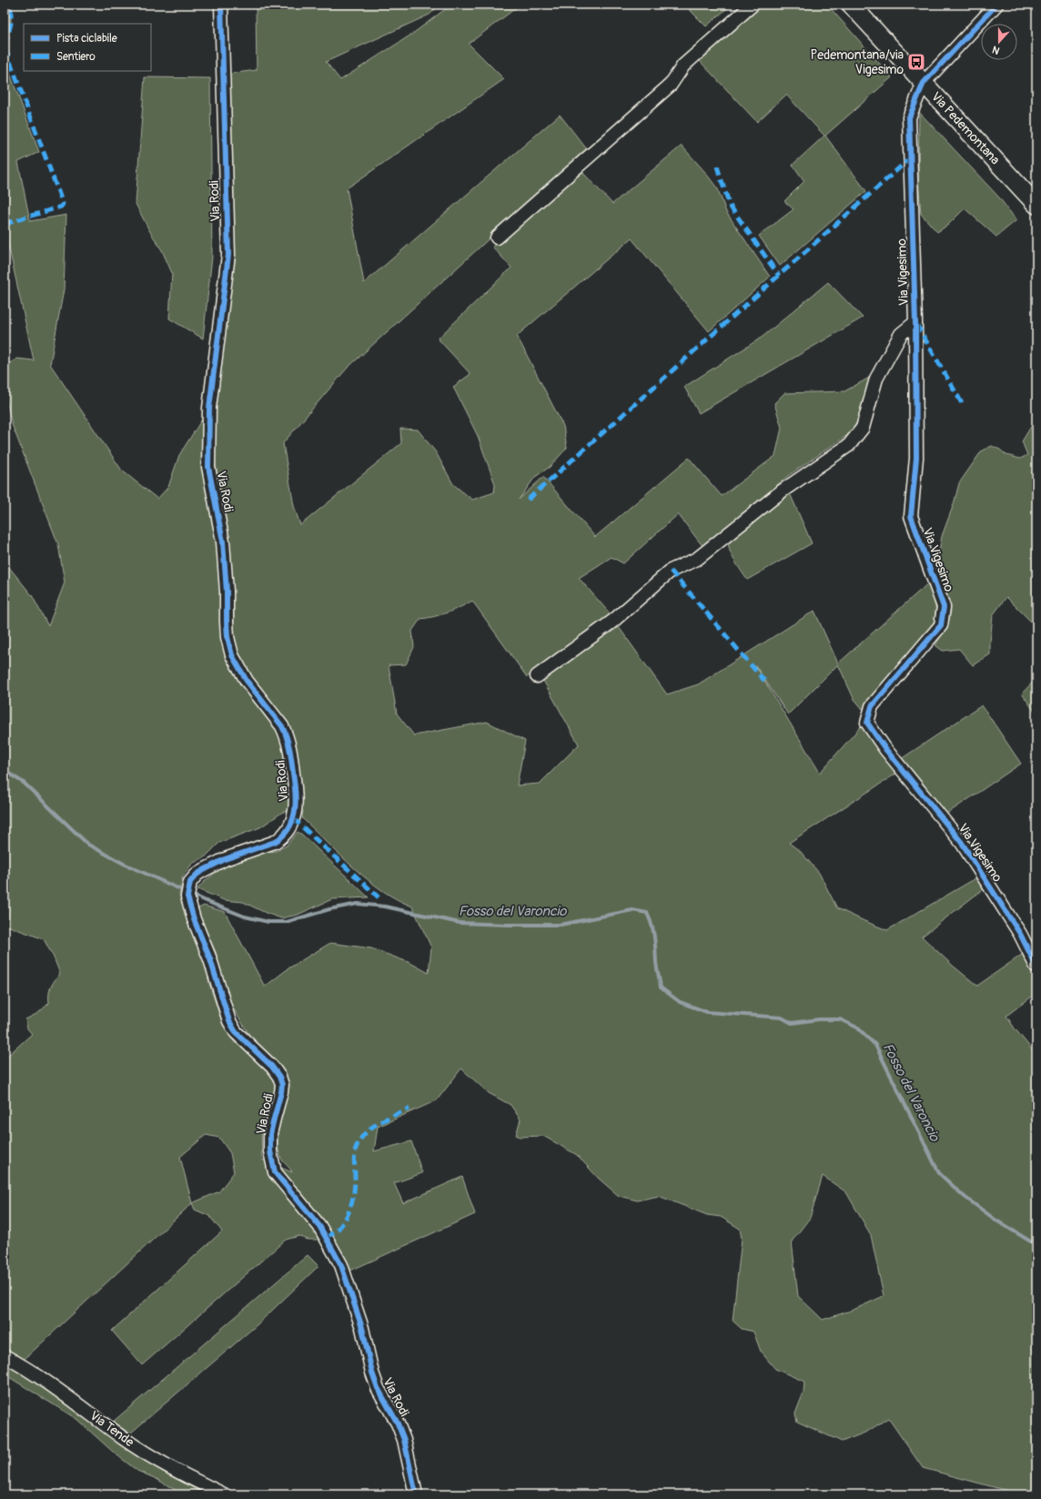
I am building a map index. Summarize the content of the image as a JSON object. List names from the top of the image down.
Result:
{
  "streets": {
    "street": [
      "Via Pedemontana",
      "Via Rodi",
      "Via Vigesimo",
      "Via Tende"
    ]
  },
  "crossings": [
    ["Via Pedemontana", "Via Vigesimo"]
  ],
  "water": ["Fosso del Varoncio"],
  "places": {
    "bus stop": ["Pedemontana/via Vigesimo"]
  },
  "legend": ["Pista ciclabile", "Sentiero"],
  "north": "bottom"
}
